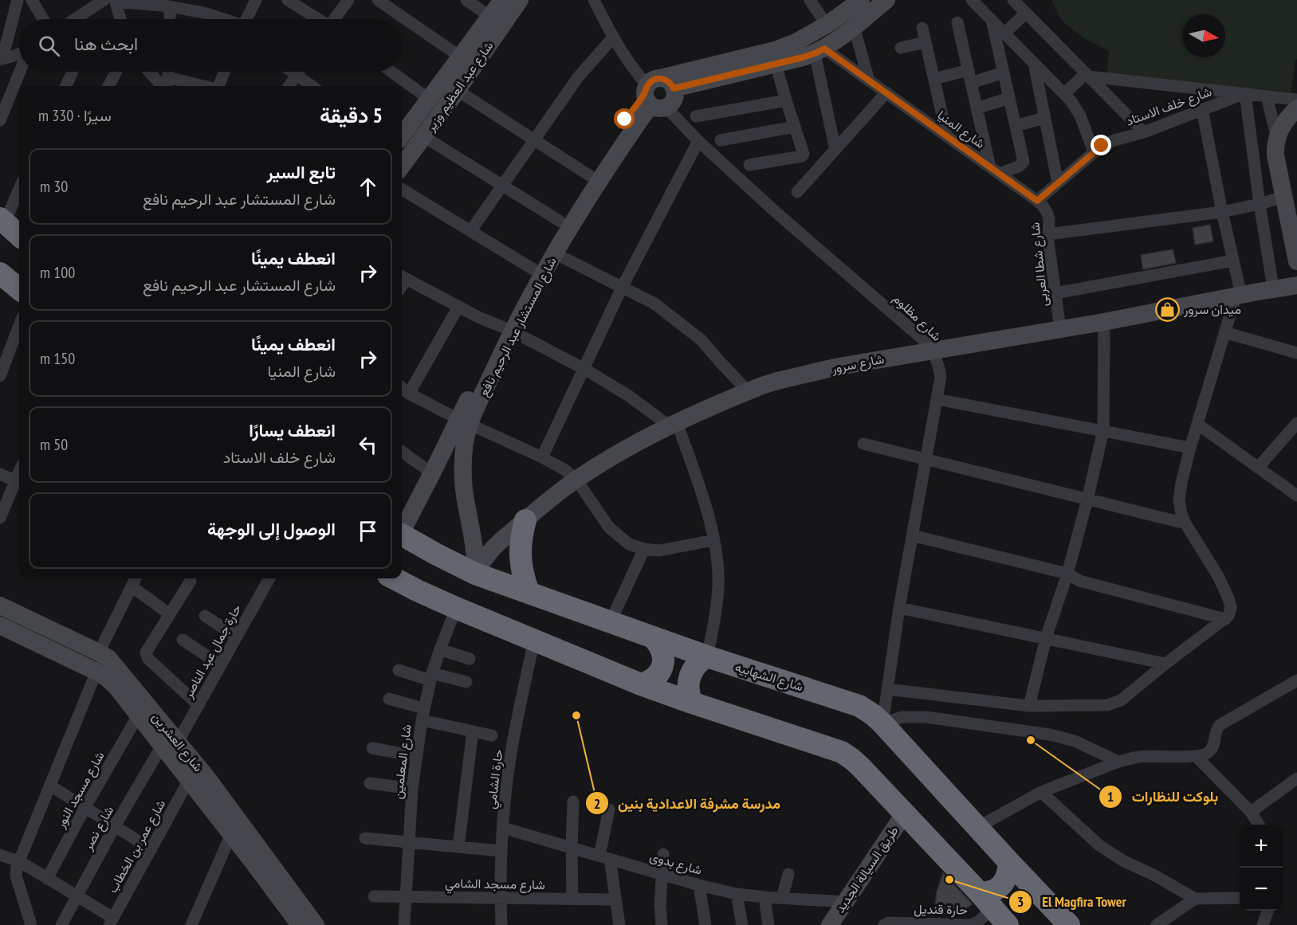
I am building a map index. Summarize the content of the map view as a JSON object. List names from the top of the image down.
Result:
{
  "streets": {
    "highway": ["شارع الشهابيه"],
    "street": [
      "شارع عبد العظيم وزير",
      "شارع خلف الاستاد",
      "شارع المنيا",
      "شارع شطا العربى",
      "شارع مظلوم",
      "شارع المستشار عبد الرحيم نافع",
      "شارع سرور",
      "حارة جمال عبد الناصر",
      "شارع العشرين",
      "شارع المعلمين",
      "حارة الشامي",
      "شارع مسجد النور",
      "شارع نصر",
      "شارع عمر بن الخطاب",
      "شارع بدوى",
      "طريق السيالة الجديد",
      "شارع مسجد الشامي",
      "حارة قنديل"
    ]
  },
  "crossings": [
    ["شارع خلف الاستاد", "شارع المنيا"],
    ["شارع خلف الاستاد", "شارع شطا العربى"],
    ["شارع المنيا", "شارع شطا العربى"],
    ["شارع شطا العربى", "شارع سرور"],
    ["شارع مظلوم", "شارع المستشار عبد الرحيم نافع"],
    ["شارع مظلوم", "شارع سرور"],
    ["شارع مظلوم", "شارع الشهابيه"],
    ["شارع المستشار عبد الرحيم نافع", "شارع سرور"],
    ["شارع المستشار عبد الرحيم نافع", "شارع الشهابيه"],
    ["شارع سرور", "شارع الشهابيه"],
    ["حارة جمال عبد الناصر", "شارع العشرين"],
    ["حارة جمال عبد الناصر", "شارع نصر"],
    ["شارع العشرين", "شارع مسجد النور"],
    ["شارع العشرين", "شارع نصر"],
    ["شارع العشرين", "شارع عمر بن الخطاب"],
    ["شارع المعلمين", "شارع مسجد الشامي"],
    ["حارة الشامي", "شارع بدوى"],
    ["حارة الشامي", "شارع مسجد الشامي"],
    ["شارع بدوى", "طريق السيالة الجديد"]
  ],
  "places": {
    "shop": ["ميدان سرور"],
    "other": ["مدرسة مشرفة الاعدادية بنين", "بلوكت للنظارات", "El Magfira Tower"]
  },
  "north": "right",
  "page": {
    "search": "ابحث هنا",
    "heading": ["5 دقيقة", "سيرًا · 330 m"],
    "list": [
      ["تابع السير", "شارع المستشار عبد الرحيم نافع", "30 m"],
      ["انعطف يمينًا", "شارع المستشار عبد الرحيم نافع", "100 m"],
      ["انعطف يمينًا", "شارع المنيا", "150 m"],
      ["انعطف يسارًا", "شارع خلف الاستاد", "50 m"],
      "الوصول إلى الوجهة"
    ],
    "map_buttons": ["+", "−"]
  }
}
